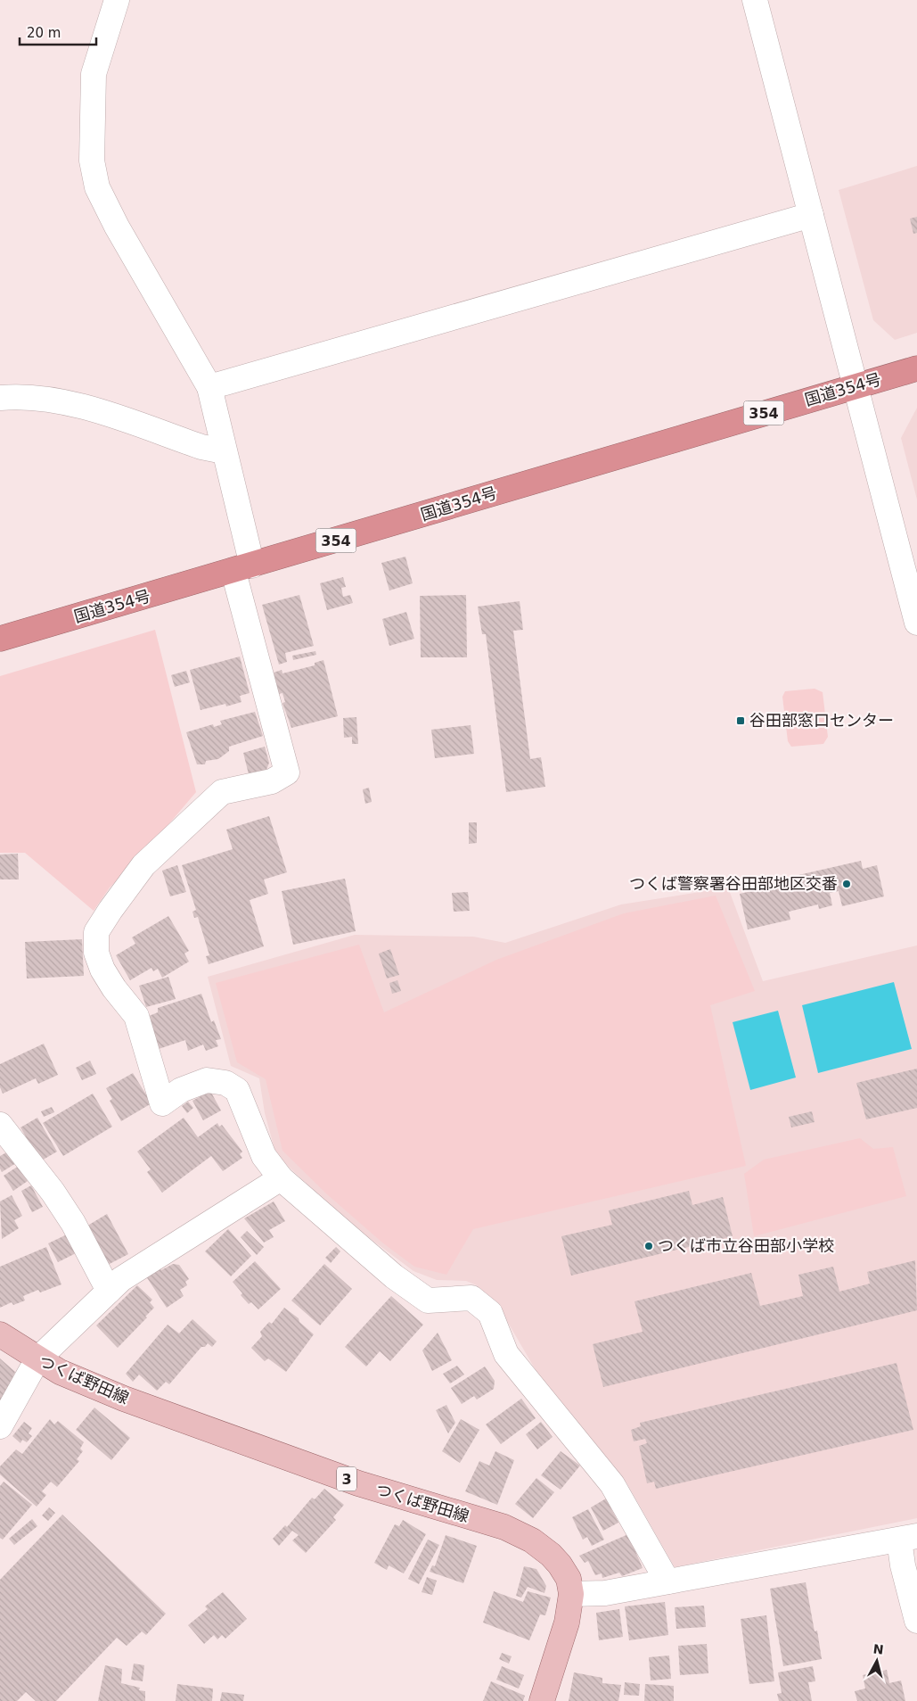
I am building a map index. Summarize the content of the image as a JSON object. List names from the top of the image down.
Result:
{
  "streets": {
    "highway": ["国道354号", "354"],
    "main road": ["つくば野田線", "3"]
  },
  "places": {
    "transit": ["谷田部窓口センター"],
    "other": ["つくば警察署谷田部地区交番", "つくば市立谷田部小学校"]
  },
  "scale_bar": "20 m",
  "north": "top"
}
